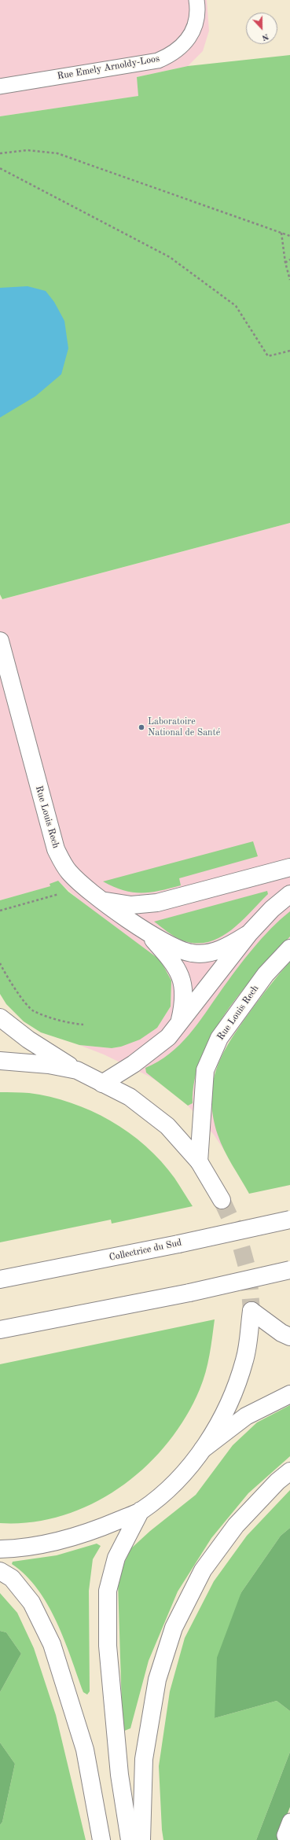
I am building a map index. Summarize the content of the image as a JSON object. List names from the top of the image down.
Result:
{
  "streets": {
    "main road": ["Rue Louis Rech", "Collectrice du Sud"],
    "lane": ["Rue Emely Arnoldy-Loos"]
  },
  "places": ["Laboratoire National de Santé"],
  "north": "bottom"
}
